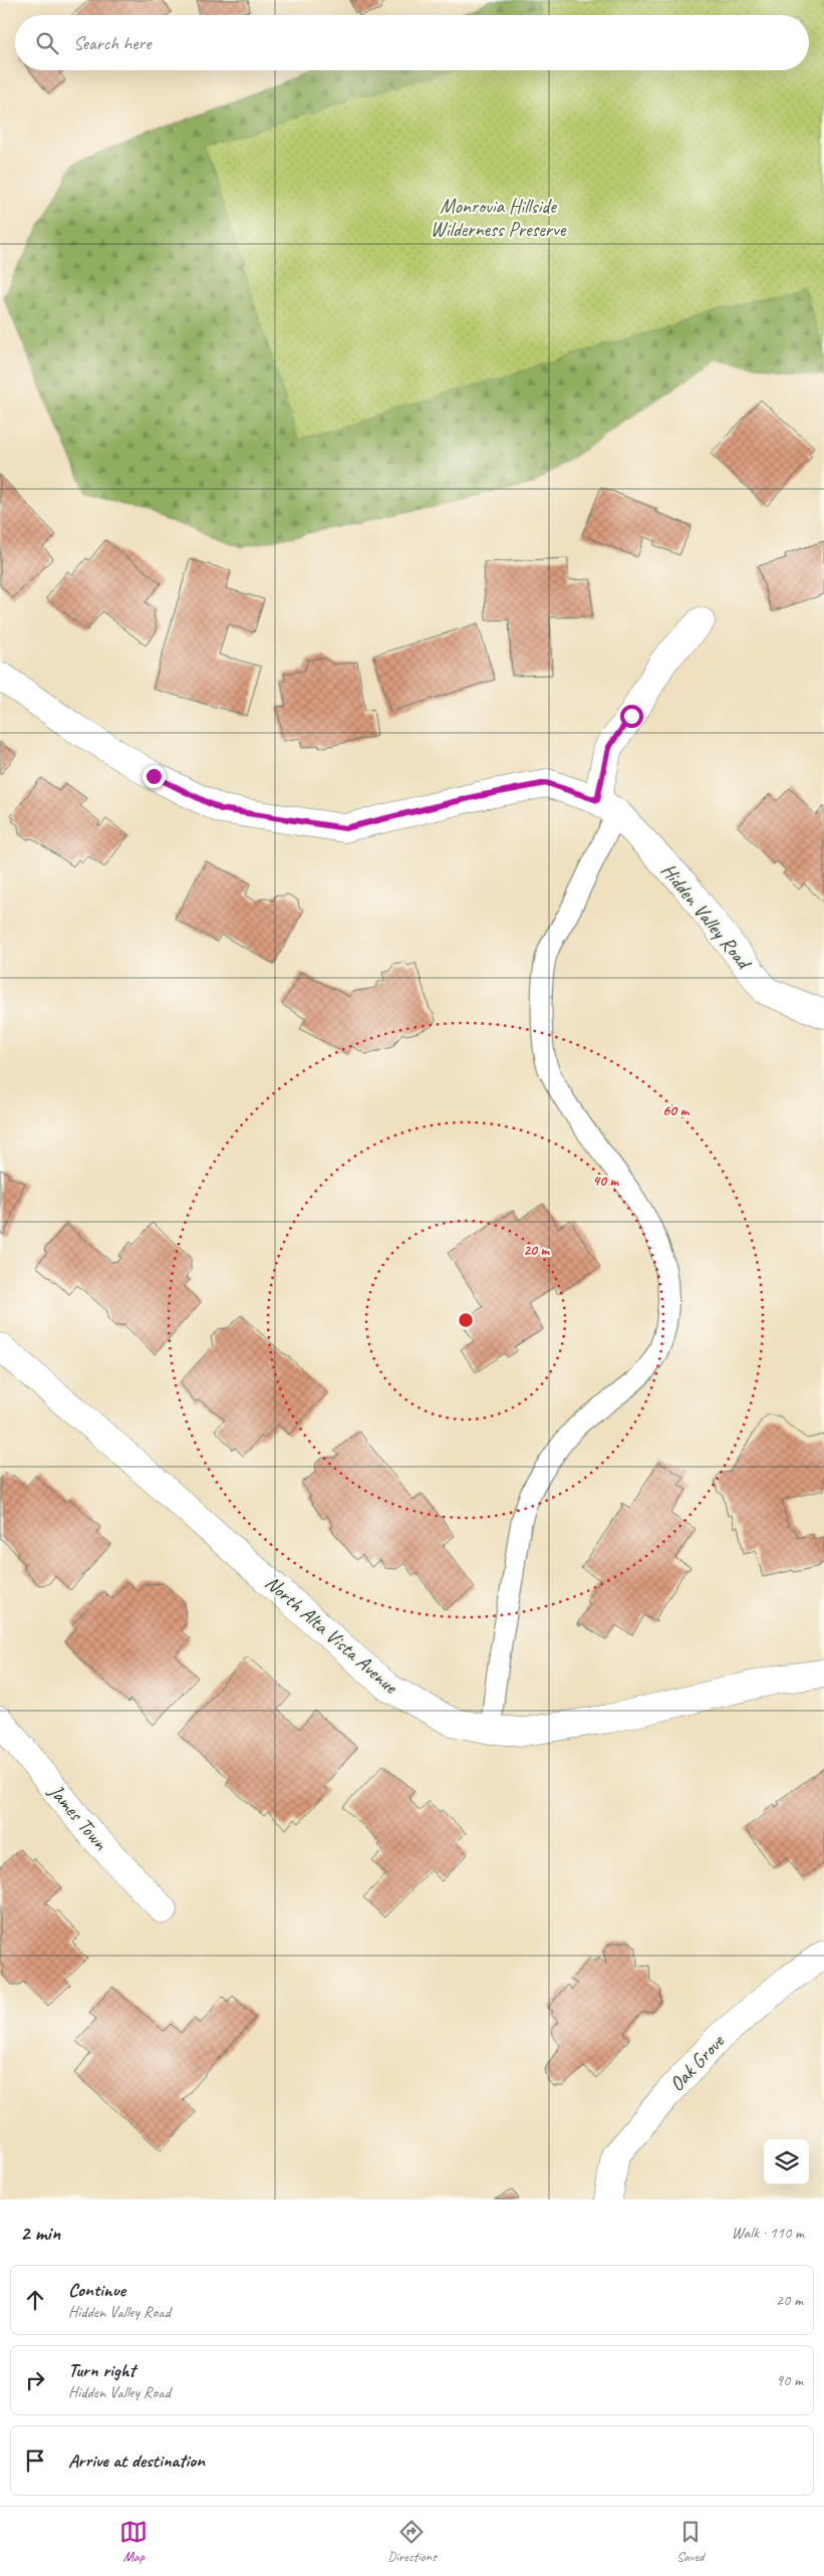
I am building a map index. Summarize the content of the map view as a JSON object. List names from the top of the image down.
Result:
{
  "streets": {
    "street": [
      "Hidden Valley Road",
      "North Alta Vista Avenue",
      "James Town",
      "Oak Grove"
    ]
  },
  "parks": ["Monrovia Hillside Wilderness Preserve"],
  "page": {
    "search": "Search here",
    "heading": ["2 min", "Walk · 110 m"],
    "list": [
      ["Continue", "Hidden Valley Road", "20 m"],
      ["Turn right", "Hidden Valley Road", "90 m"],
      "Arrive at destination"
    ],
    "nav": ["Map", "Directions", "Saved"]
  },
  "rings": ["60 m", "40 m", "20 m"]
}
